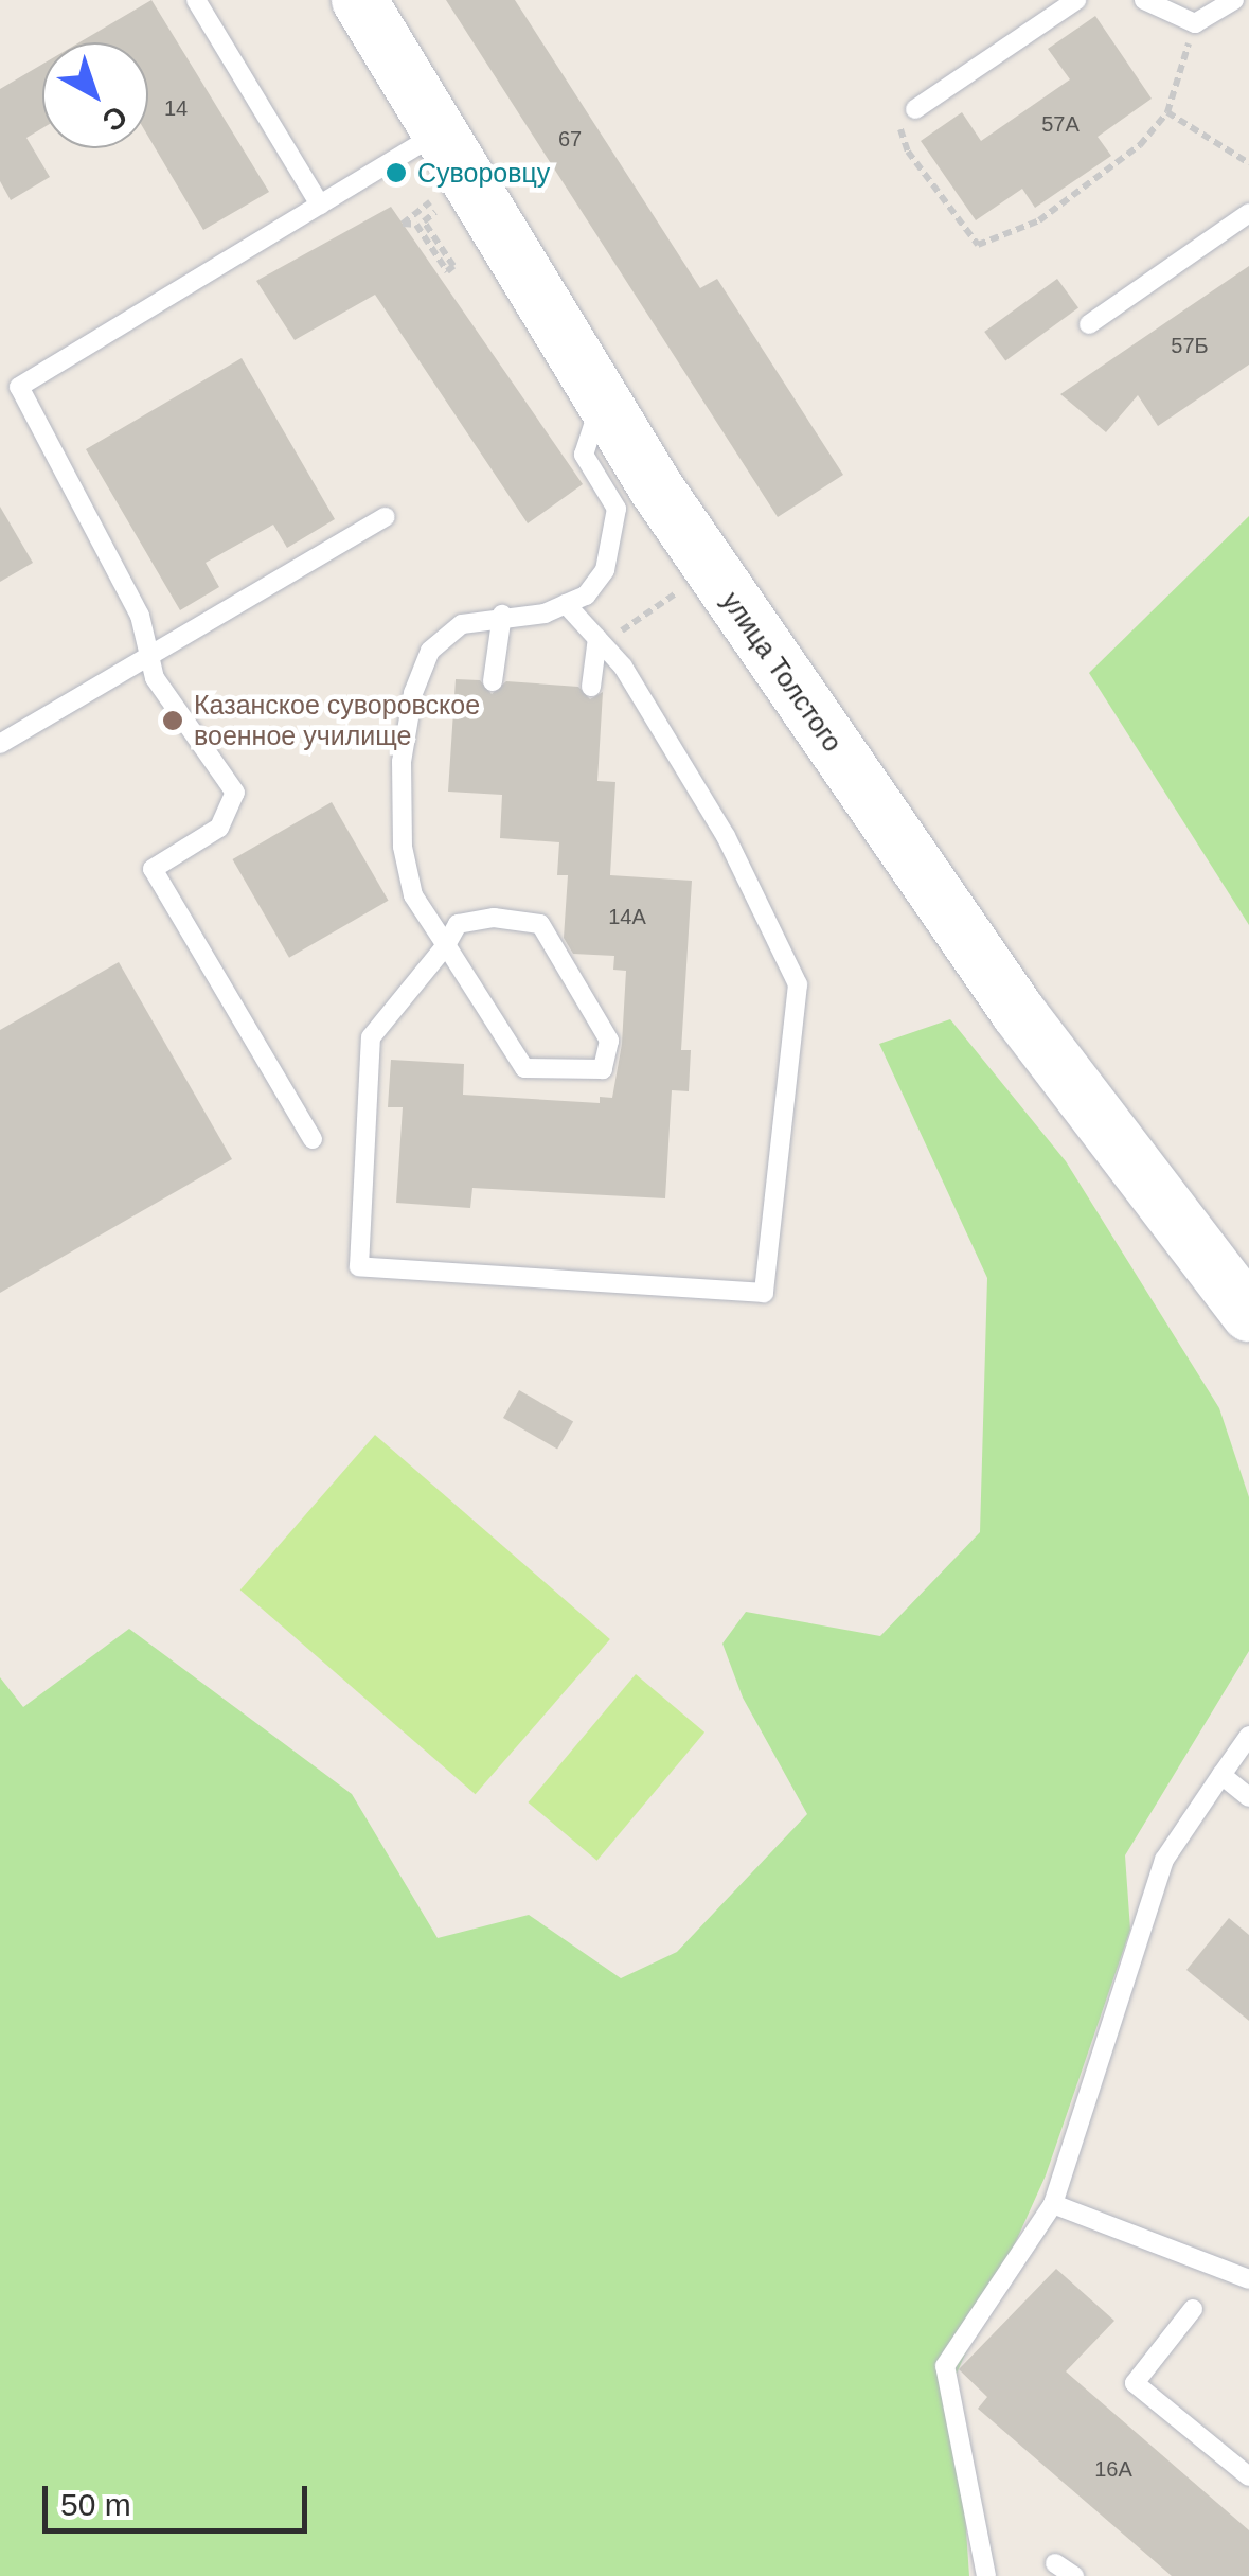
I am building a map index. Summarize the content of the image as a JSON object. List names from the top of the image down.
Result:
{
  "streets": {
    "street": ["улица Толстого"]
  },
  "places": ["Суворовцу", "Казанское суворовское военное училище"],
  "house_numbers": [
    "14",
    "57А",
    "67",
    "57Б",
    "14А",
    "16А"
  ],
  "scale_bar": "50 m",
  "north": "bottom right"
}
